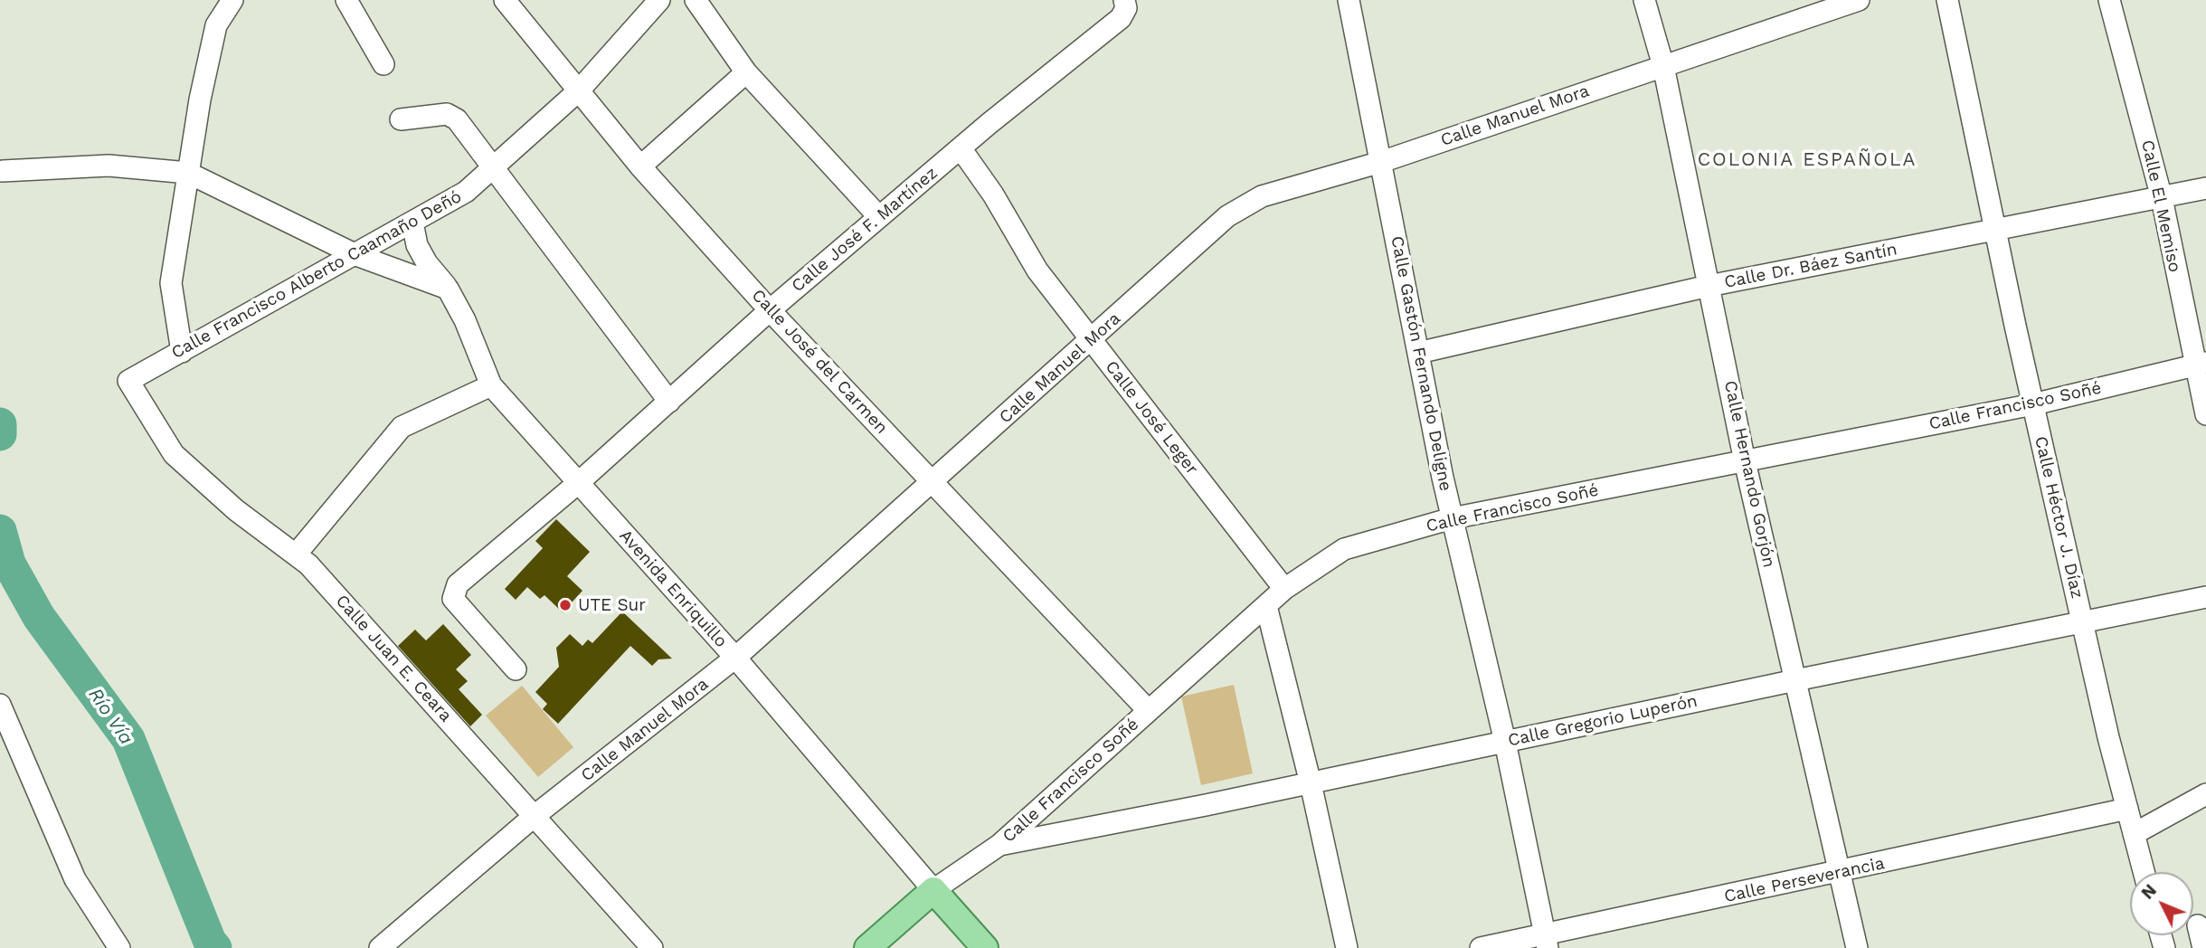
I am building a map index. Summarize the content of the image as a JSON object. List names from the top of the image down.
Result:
{
  "streets": {
    "main road": ["Avenida Enriquillo"],
    "street": [
      "Calle Manuel Mora",
      "Calle El Memiso",
      "Calle José F. Martínez",
      "Calle Dr. Báez Santín",
      "Calle Francisco Alberto Caamaño Deñó",
      "Calle José del Carmen",
      "Calle Gastón Fernando Deligne",
      "Calle Francisco Soñé",
      "Calle José Leger",
      "Calle Hernando Gorjón",
      "Calle Héctor J. Díaz",
      "Calle Juan E. Ceara",
      "Calle Gregorio Luperón",
      "Calle Perseverancia"
    ]
  },
  "crossings": [
    ["Calle Manuel Mora", "Calle José del Carmen"],
    ["Calle Manuel Mora", "Calle Gastón Fernando Deligne"],
    ["Calle Manuel Mora", "Calle José Leger"],
    ["Calle Manuel Mora", "Calle Hernando Gorjón"],
    ["Calle Manuel Mora", "Avenida Enriquillo"],
    ["Calle Manuel Mora", "Calle Juan E. Ceara"],
    ["Calle El Memiso", "Calle Dr. Báez Santín"],
    ["Calle El Memiso", "Calle Francisco Soñé"],
    ["Calle José F. Martínez", "Calle José del Carmen"],
    ["Calle José F. Martínez", "Calle José Leger"],
    ["Calle José F. Martínez", "Avenida Enriquillo"],
    ["Calle Dr. Báez Santín", "Calle Gastón Fernando Deligne"],
    ["Calle Dr. Báez Santín", "Calle Hernando Gorjón"],
    ["Calle Dr. Báez Santín", "Calle Héctor J. Díaz"],
    ["Calle Francisco Alberto Caamaño Deñó", "Calle José del Carmen"],
    ["Calle Francisco Alberto Caamaño Deñó", "Avenida Enriquillo"],
    ["Calle Francisco Alberto Caamaño Deñó", "Calle Juan E. Ceara"],
    ["Calle José del Carmen", "Calle Francisco Soñé"],
    ["Calle Gastón Fernando Deligne", "Calle Francisco Soñé"],
    ["Calle Gastón Fernando Deligne", "Calle Gregorio Luperón"],
    ["Calle Gastón Fernando Deligne", "Calle Perseverancia"],
    ["Calle Francisco Soñé", "Calle José Leger"],
    ["Calle Francisco Soñé", "Calle Hernando Gorjón"],
    ["Calle Francisco Soñé", "Calle Héctor J. Díaz"],
    ["Calle Francisco Soñé", "Avenida Enriquillo"],
    ["Calle Francisco Soñé", "Calle Gregorio Luperón"],
    ["Calle Hernando Gorjón", "Calle Gregorio Luperón"],
    ["Calle Hernando Gorjón", "Calle Perseverancia"],
    ["Calle Héctor J. Díaz", "Calle Gregorio Luperón"],
    ["Calle Héctor J. Díaz", "Calle Perseverancia"]
  ],
  "districts": ["COLONIA ESPAÑOLA"],
  "water": ["Río Vía"],
  "places": ["UTE Sur"],
  "north": "top left"
}
